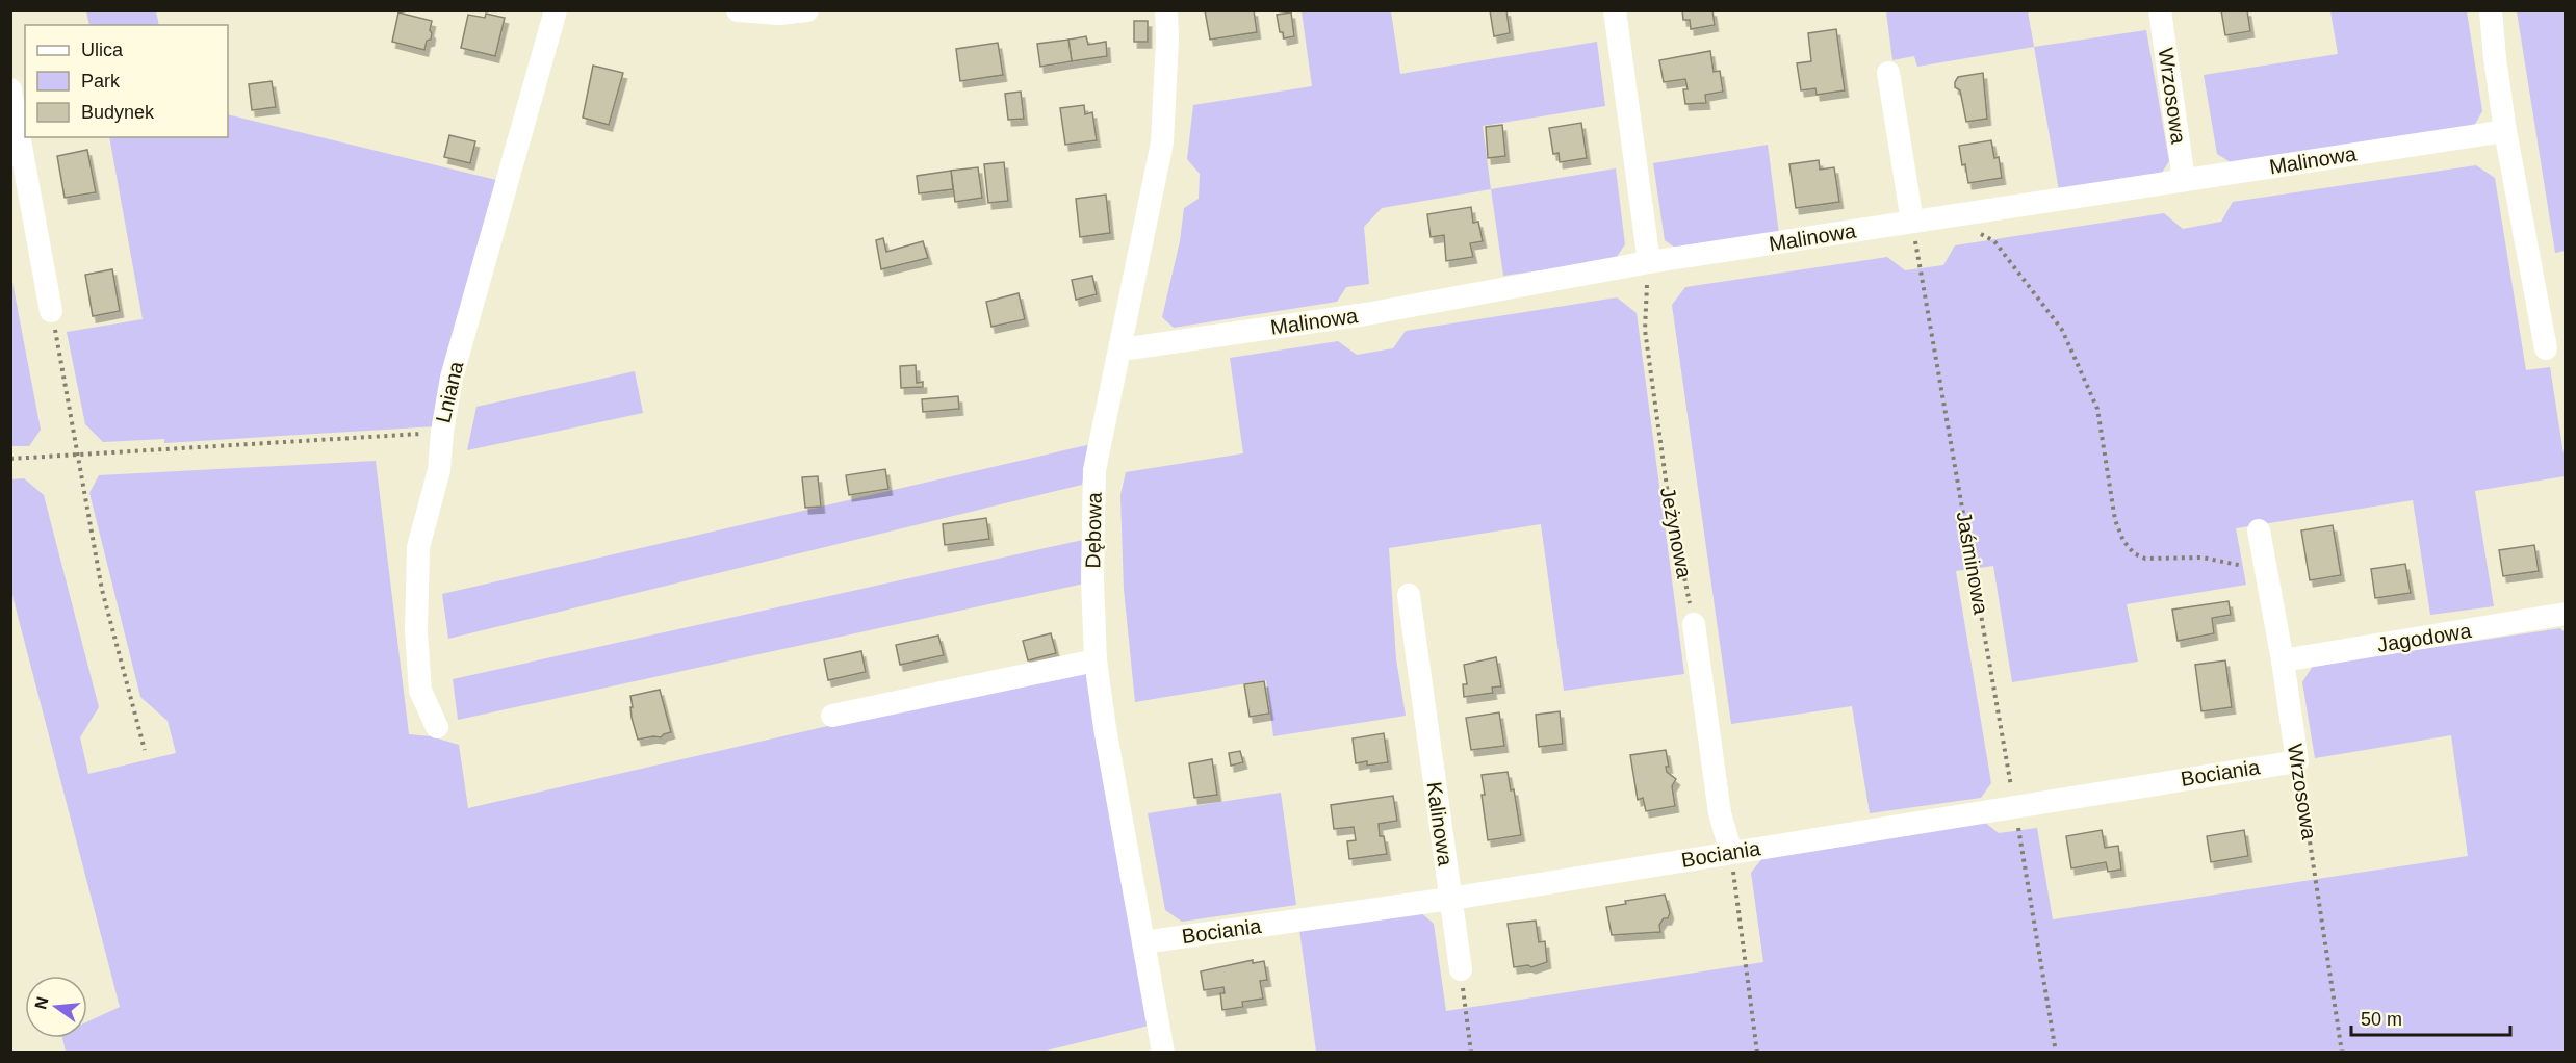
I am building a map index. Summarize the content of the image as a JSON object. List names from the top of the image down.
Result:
{
  "streets": {
    "street": [
      "Wrzosowa",
      "Malinowa",
      "Lniana",
      "Dębowa",
      "Jagodowa",
      "Bociania",
      "Kalinowa"
    ],
    "path": ["Jeżynowa", "Jaśminowa"]
  },
  "crossings": [
    ["Wrzosowa", "Malinowa"],
    ["Wrzosowa", "Jagodowa"],
    ["Wrzosowa", "Bociania"],
    ["Malinowa", "Dębowa"],
    ["Malinowa", "Jeżynowa"],
    ["Malinowa", "Jaśminowa"],
    ["Dębowa", "Bociania"],
    ["Jaśminowa", "Bociania"],
    ["Bociania", "Kalinowa"]
  ],
  "legend": ["Ulica", "Park", "Budynek"],
  "scale_bar": "50 m",
  "north": "left"
}
